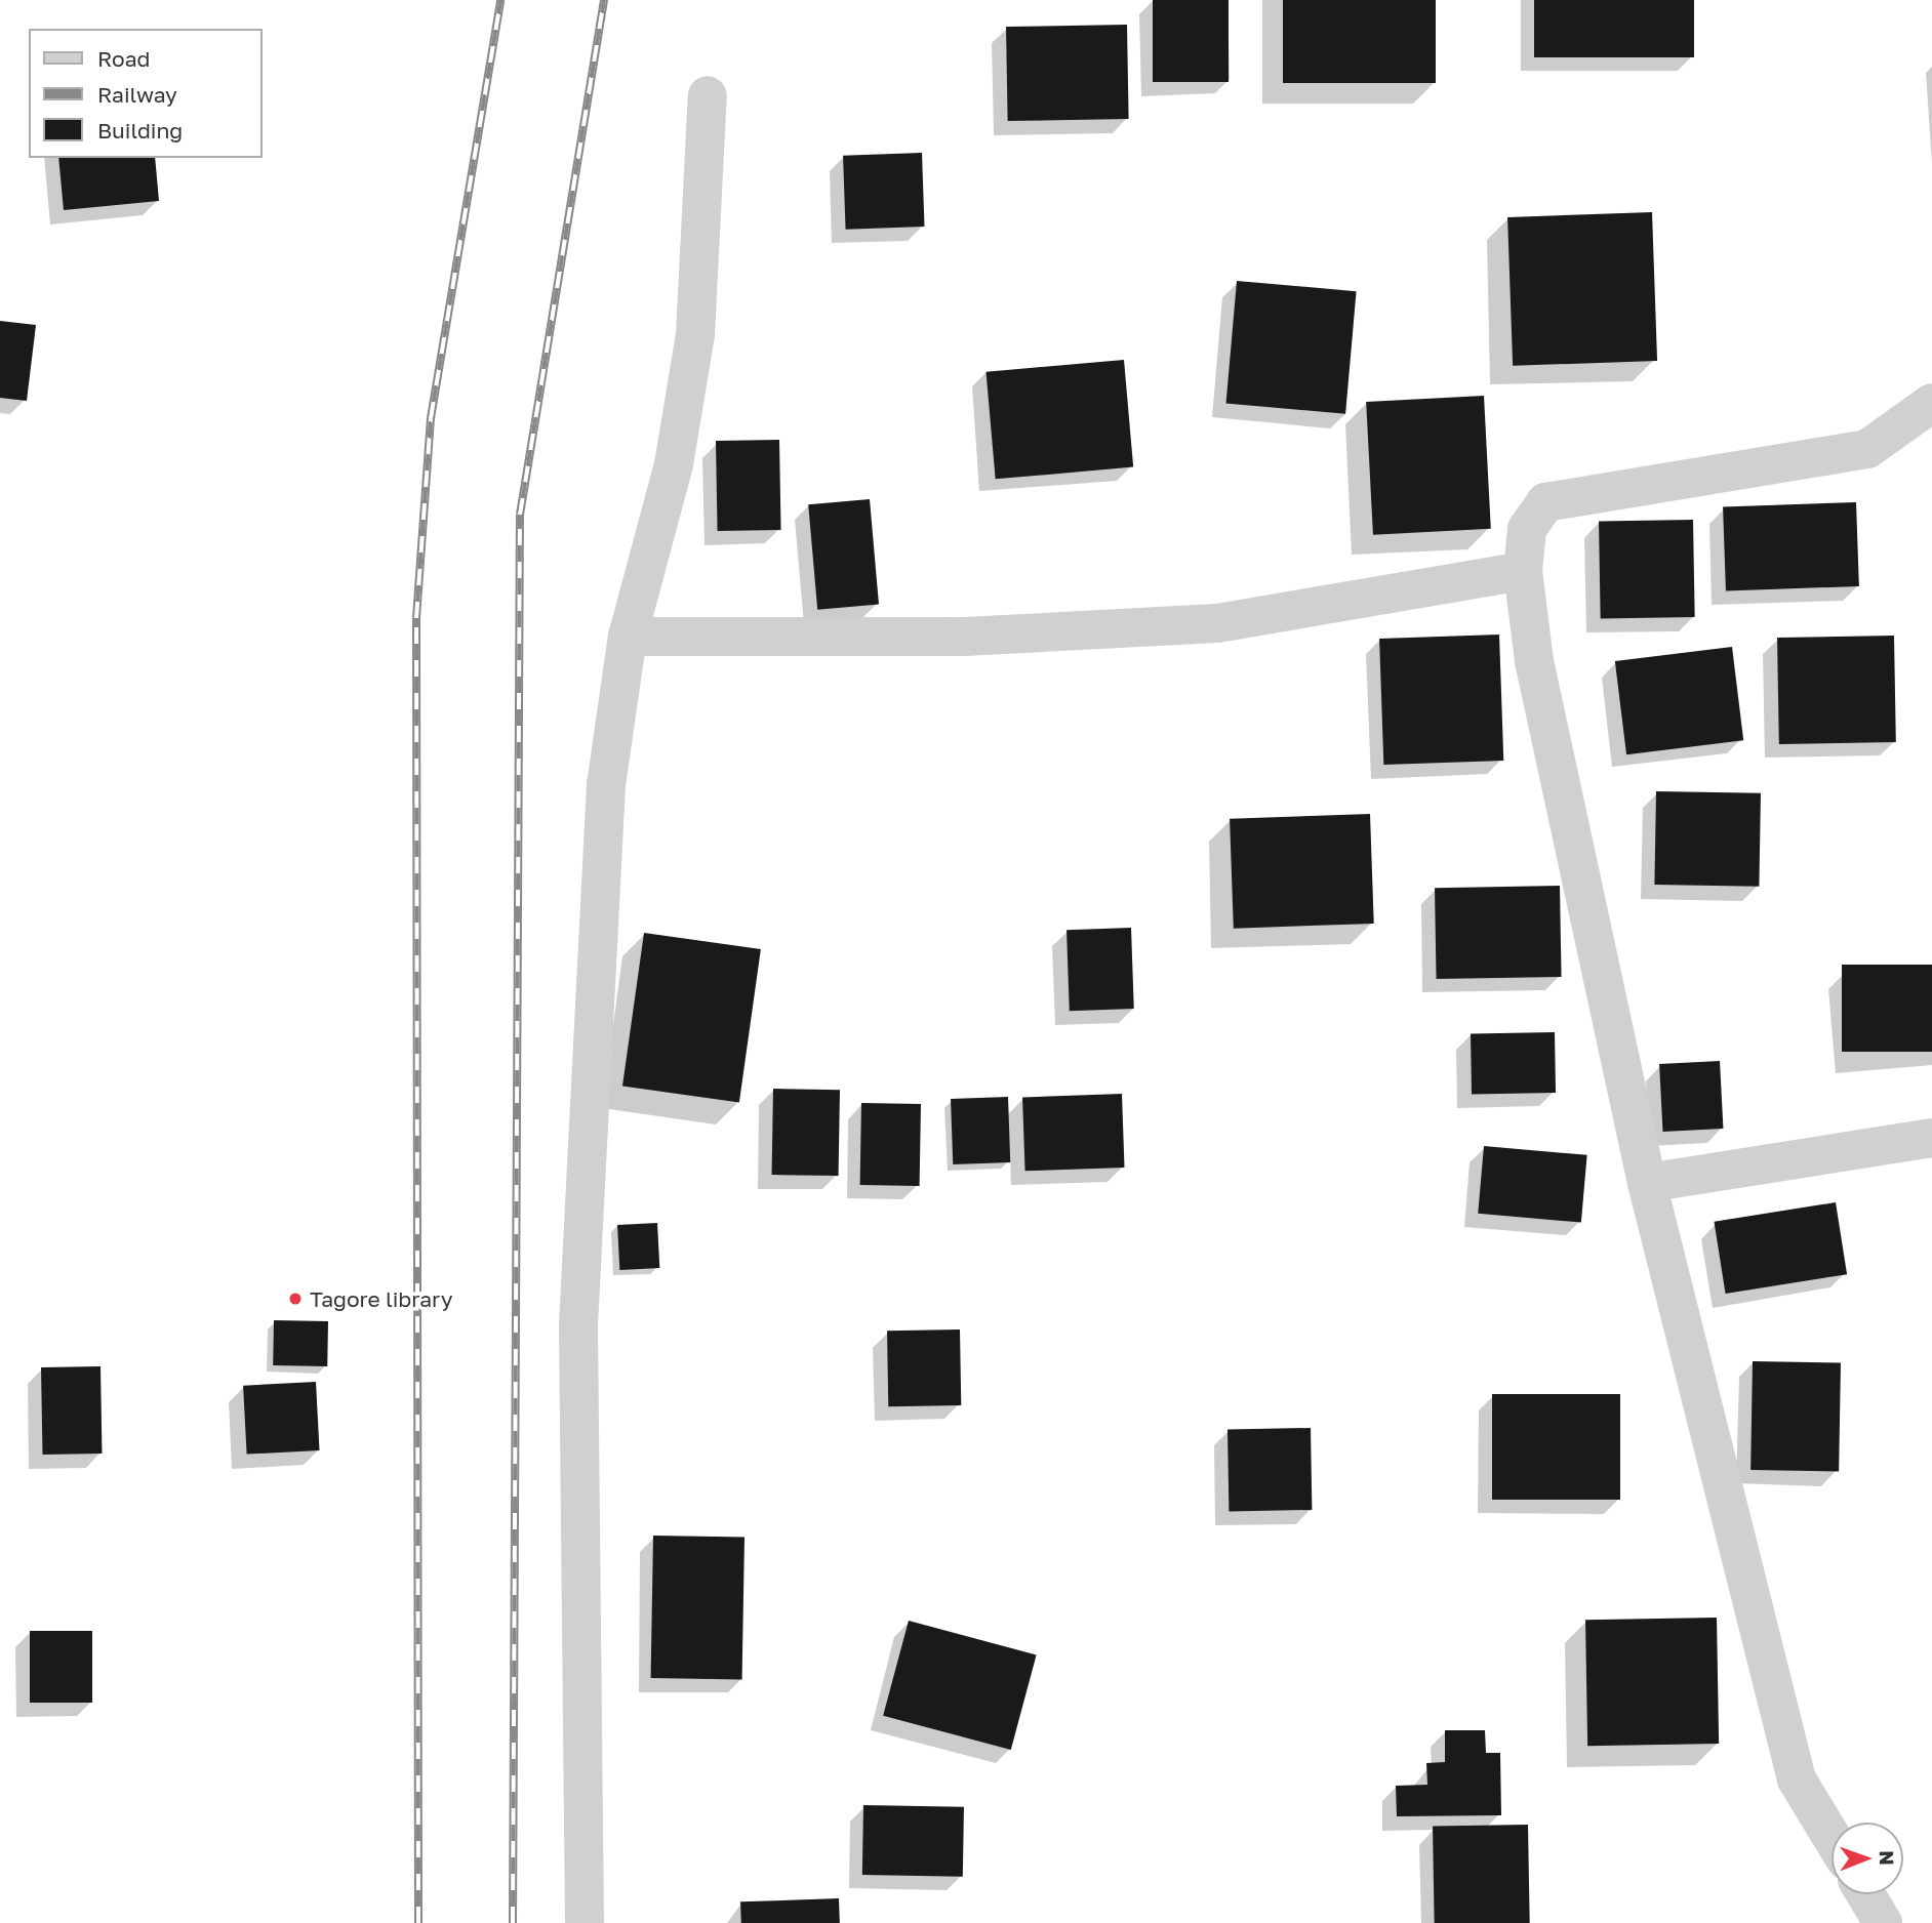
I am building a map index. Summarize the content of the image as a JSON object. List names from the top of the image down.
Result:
{
  "places": ["Tagore library"],
  "legend": ["Road", "Railway", "Building"],
  "north": "right"
}
